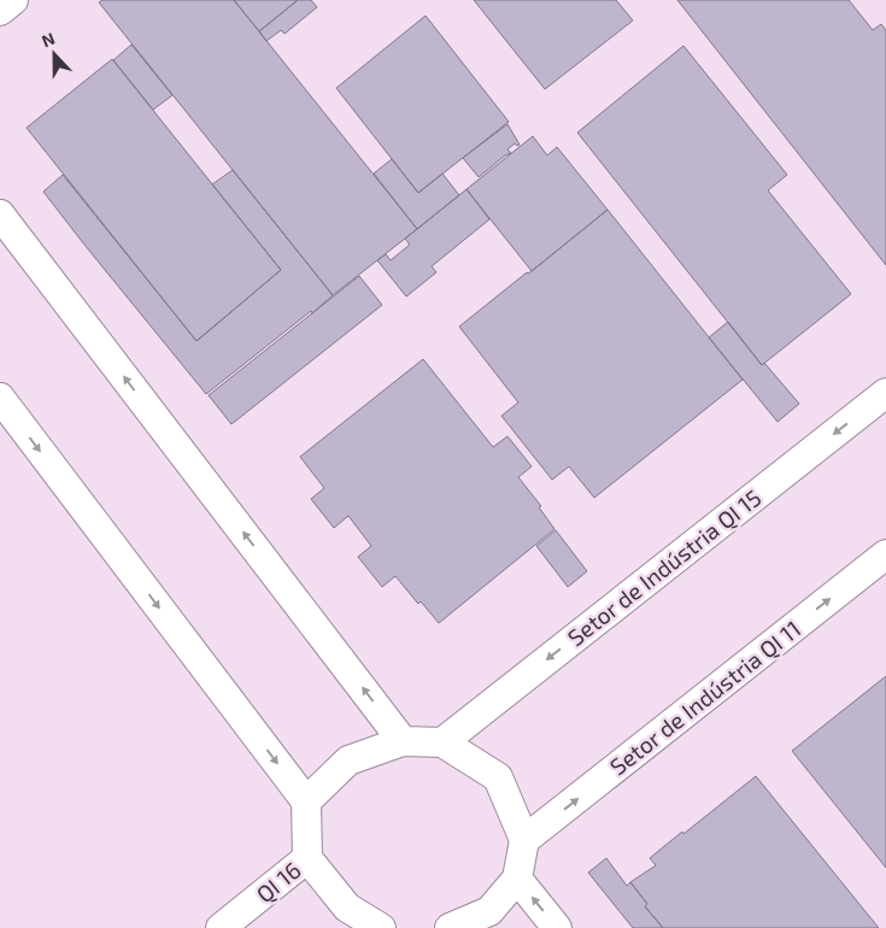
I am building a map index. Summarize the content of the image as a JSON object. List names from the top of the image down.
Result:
{
  "streets": {
    "street": ["Setor de Indústria QI 15", "Setor de Indústria QI 11", "QI 16"]
  },
  "one_way": ["Setor de Indústria QI 15", "Setor de Indústria QI 11"],
  "north": "top"
}
